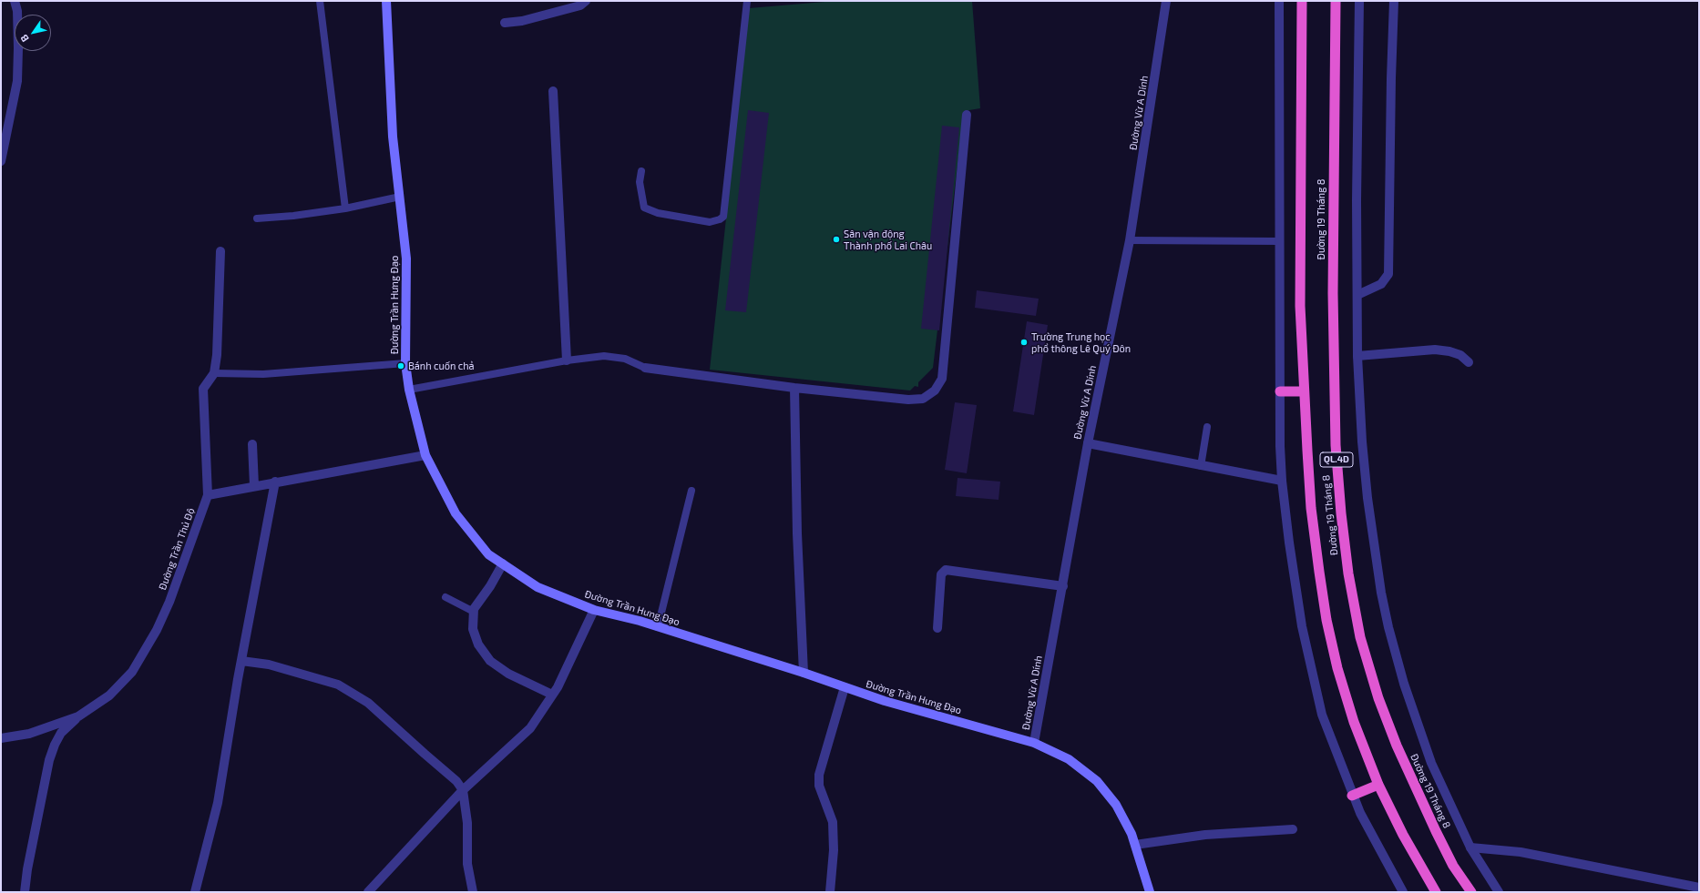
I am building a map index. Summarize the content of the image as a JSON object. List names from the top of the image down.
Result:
{
  "streets": {
    "highway": ["Đường 19 Tháng 8", "QL.4D"],
    "main road": ["Đường Trần Hưng Đạo"],
    "street": ["Đường Vừ A Dính", "Đường Trần Thủ Độ"]
  },
  "crossings": [
    ["Đường Vừ A Dính", "Đường Trần Hưng Đạo"]
  ],
  "places": ["Sân vận động Thành phố Lai Châu", "Trường Trung học phổ thông Lê Quý Đôn", "Bánh cuốn chả"],
  "north": "bottom left"
}
